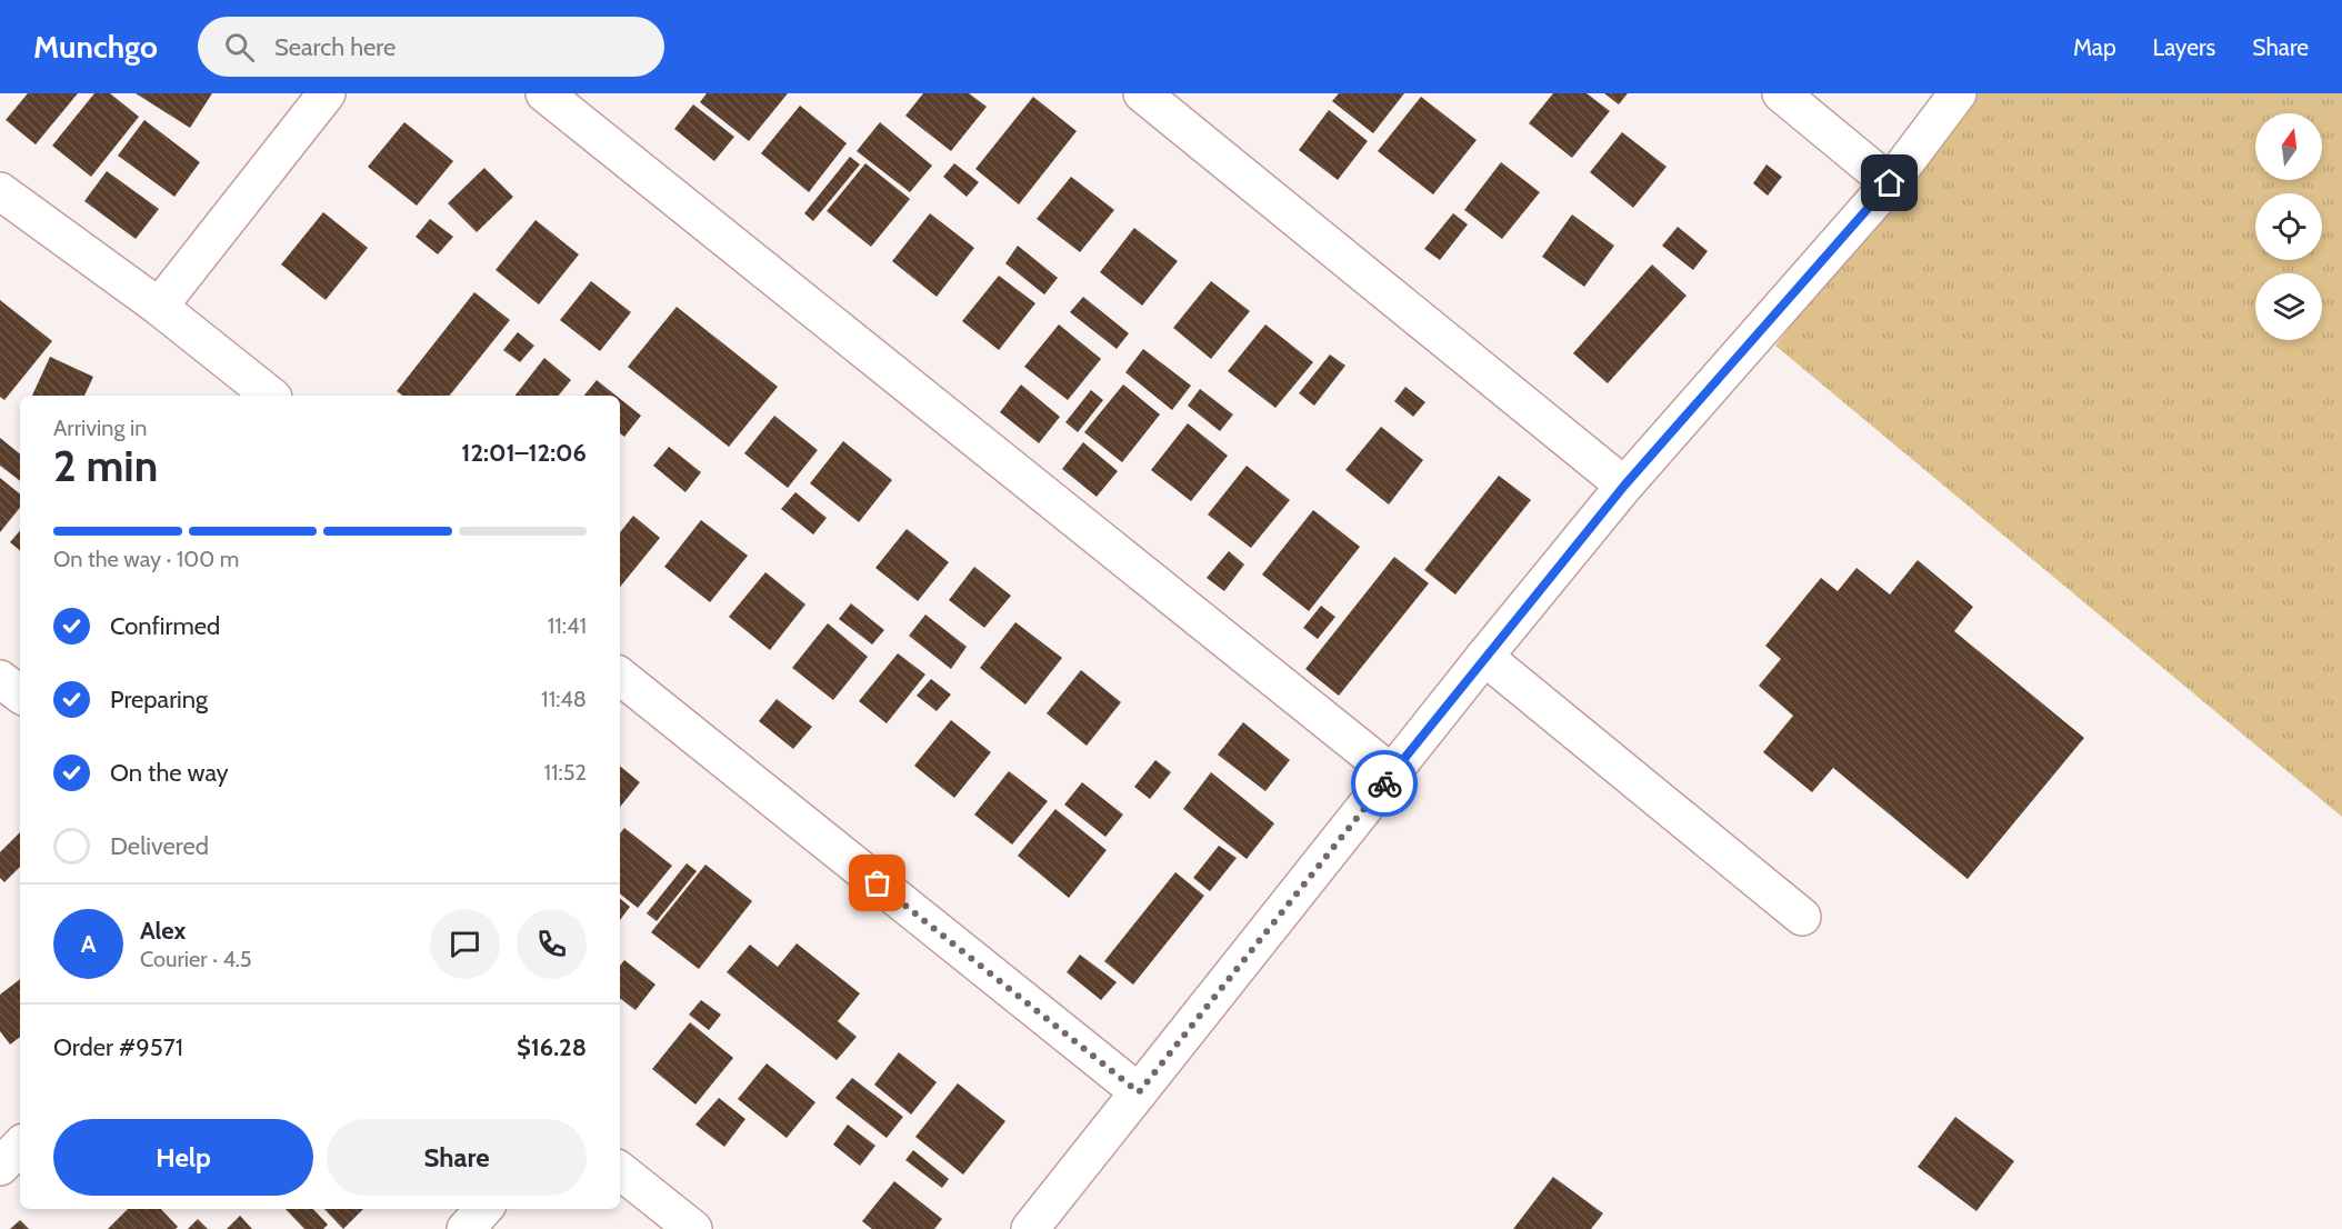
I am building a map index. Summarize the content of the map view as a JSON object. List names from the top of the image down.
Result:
{
  "north": "top",
  "page": {
    "header": "Munchgo",
    "search": "Search here",
    "nav": ["Map", "Layers", "Share"],
    "heading": ["2 min", "Arriving in", "12:01–12:06"],
    "panel": [
      "Alex",
      "Courier · 4.5",
      "Order #9571",
      "$16.28"
    ],
    "bar": "On the way · 100 m",
    "list": [
      ["Confirmed", "11:41"],
      ["Preparing", "11:48"],
      ["On the way", "11:52"],
      "Delivered"
    ],
    "round": "A",
    "buttons": ["Help", "Share"]
  }
}
